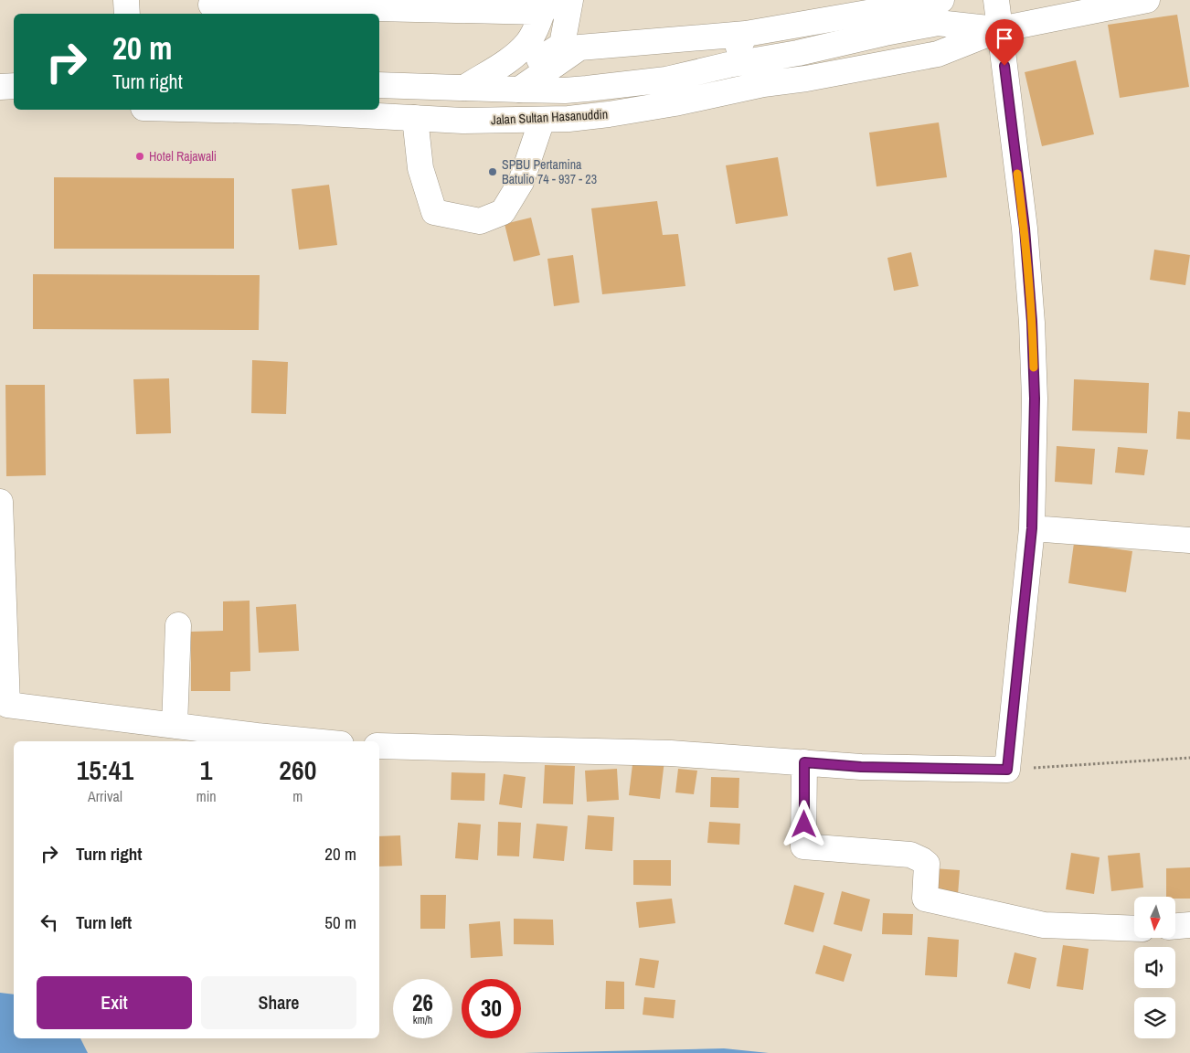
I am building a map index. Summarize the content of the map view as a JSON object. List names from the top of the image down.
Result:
{
  "streets": {
    "main road": ["Jalan Sultan Hasanuddin"]
  },
  "places": ["Hotel Rajawali", "SPBU Pertamina Batulio 74 - 937 - 23"],
  "north": "bottom",
  "page": {
    "turn": ["20 m", "Turn right"],
    "eta": [
      "15:41",
      "Arrival",
      "1",
      "min",
      "260",
      "m"
    ],
    "list": [
      {
        "name": "Turn right",
        "value": "20 m"
      },
      {
        "name": "Turn left",
        "value": "50 m"
      }
    ],
    "buttons": ["Exit", "Share"],
    "speed": "26 km/h",
    "limit": "30"
  }
}
